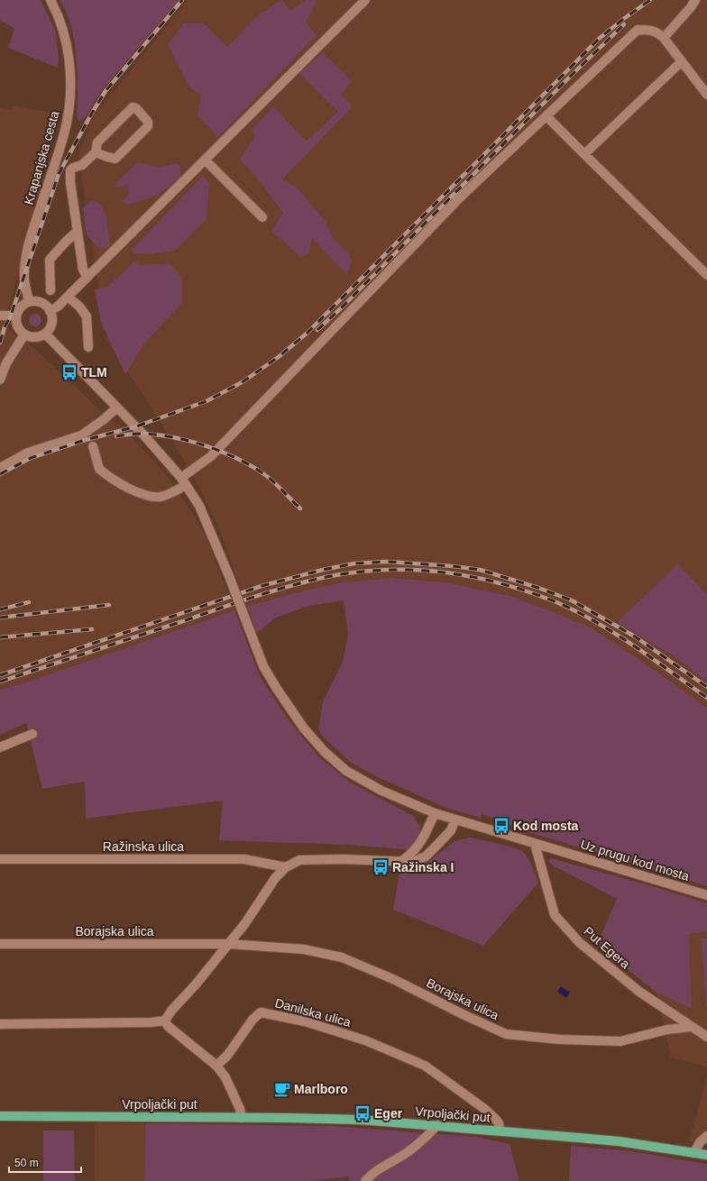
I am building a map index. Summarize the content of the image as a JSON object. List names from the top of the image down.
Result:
{
  "streets": {
    "main road": ["Vrpoljački put"],
    "street": [
      "Krapanjska cesta",
      "Ražinska ulica",
      "Uz prugu kod mosta",
      "Borajska ulica",
      "Put Egera",
      "Danilska ulica"
    ]
  },
  "crossings": [
    ["Krapanjska cesta", "Uz prugu kod mosta"],
    ["Uz prugu kod mosta", "Put Egera"],
    ["Borajska ulica", "Put Egera"],
    ["Danilska ulica", "Vrpoljački put"]
  ],
  "places": {
    "bus stop": [
      "TLM",
      "Kod mosta",
      "Ražinska I",
      "Eger"
    ],
    "cafe": ["Marlboro"]
  },
  "scale_bar": "50 m"
}
